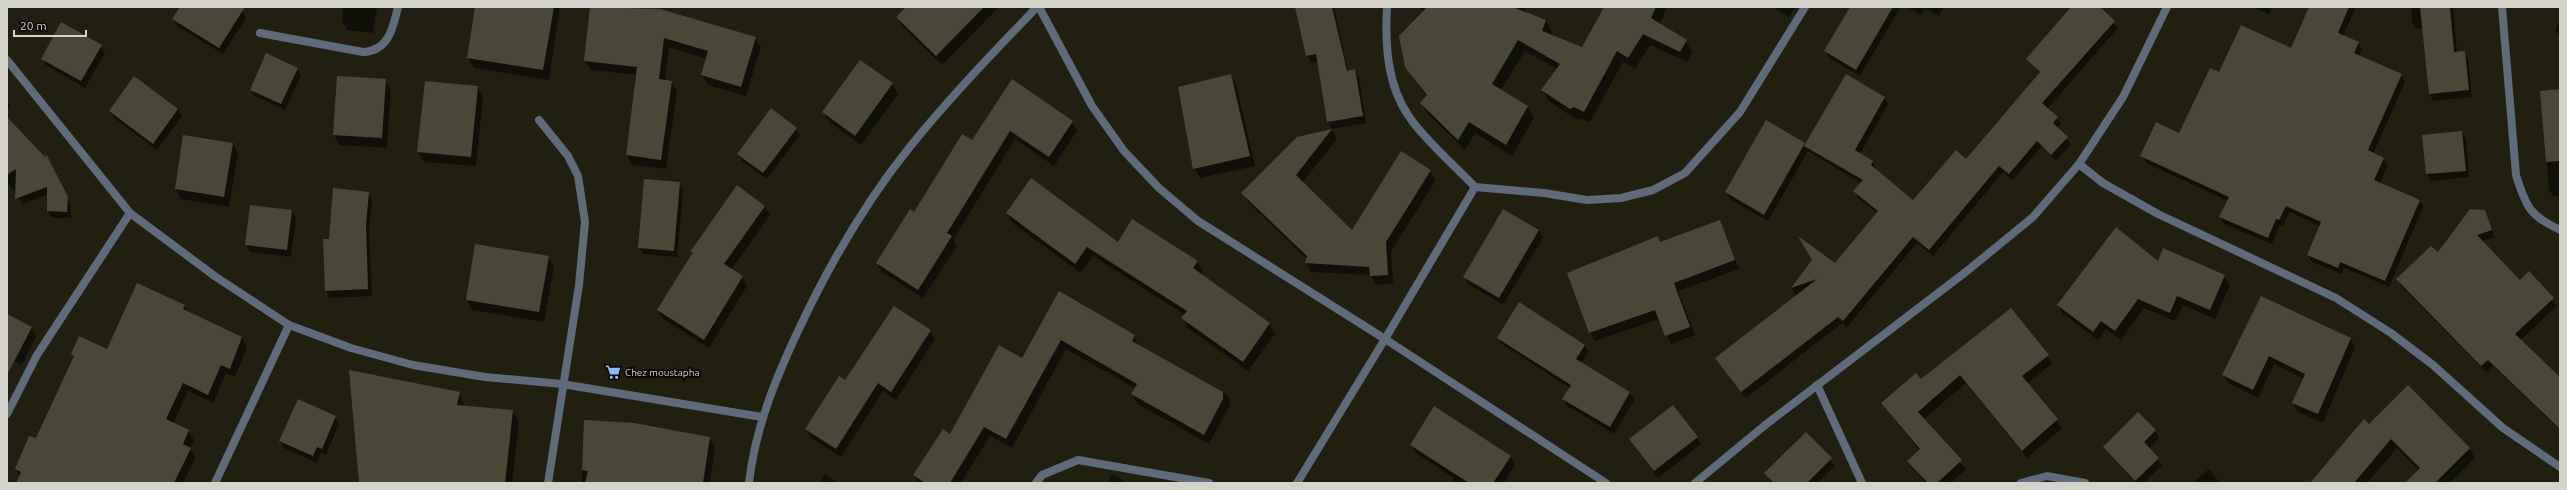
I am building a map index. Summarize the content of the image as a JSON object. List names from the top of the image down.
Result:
{
  "places": {
    "supermarket": ["Chez moustapha"]
  },
  "scale_bar": "20 m"
}
